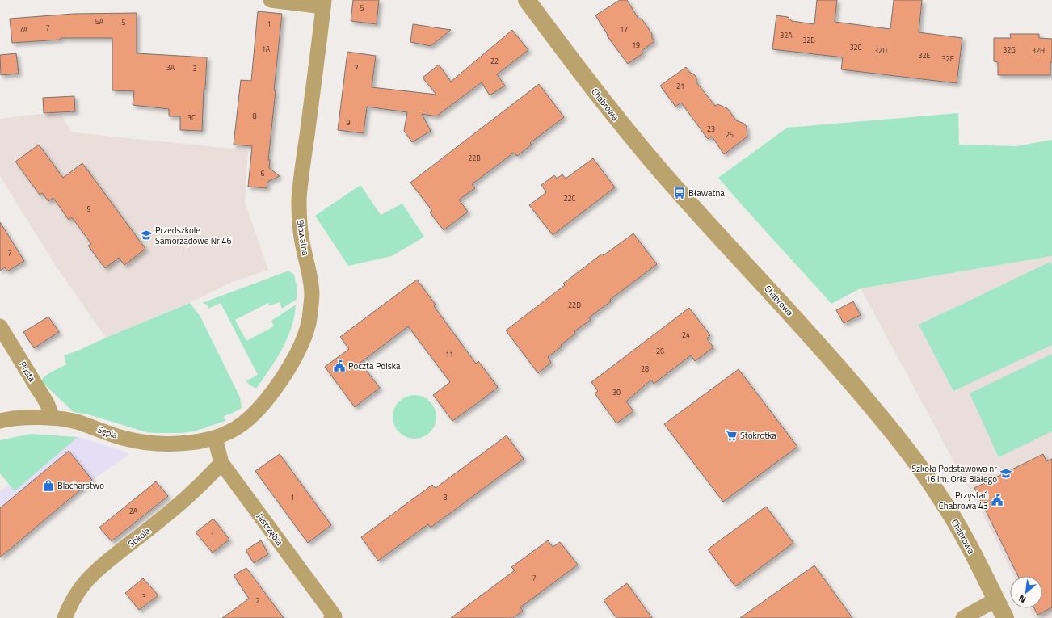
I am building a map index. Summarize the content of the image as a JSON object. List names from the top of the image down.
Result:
{
  "streets": {
    "street": [
      "Chabrowa",
      "Bławatna",
      "Pusta",
      "Sępia",
      "Jastrzębia",
      "Sokola"
    ]
  },
  "crossings": [
    ["Bławatna", "Sępia"],
    ["Bławatna", "Jastrzębia"],
    ["Pusta", "Sępia"],
    ["Sępia", "Jastrzębia"],
    ["Jastrzębia", "Sokola"]
  ],
  "places": {
    "bus stop": ["Bławatna"],
    "school or university": ["Przedszkole Samorządowe Nr 46", "Szkoła Podstawowa nr 16 im. Orła Białego"],
    "public building": ["Poczta Polska", "Przystań Chabrowa 43"],
    "supermarket": ["Stokrotka"],
    "shop": ["Blacharstwo"]
  },
  "house_numbers": [
    "5",
    "5A",
    "5",
    "1",
    "7",
    "7A",
    "17",
    "32A",
    "32B",
    "19",
    "32C",
    "1A",
    "32G",
    "32D",
    "32H",
    "32E",
    "32F",
    "22",
    "3A",
    "3",
    "7",
    "21",
    "8",
    "3C",
    "9",
    "23",
    "25",
    "22B",
    "6",
    "22C",
    "9",
    "7",
    "22D",
    "24",
    "26",
    "11",
    "28",
    "30",
    "1",
    "3",
    "2A",
    "1",
    "7",
    "3",
    "2"
  ],
  "north": "bottom left"
}
